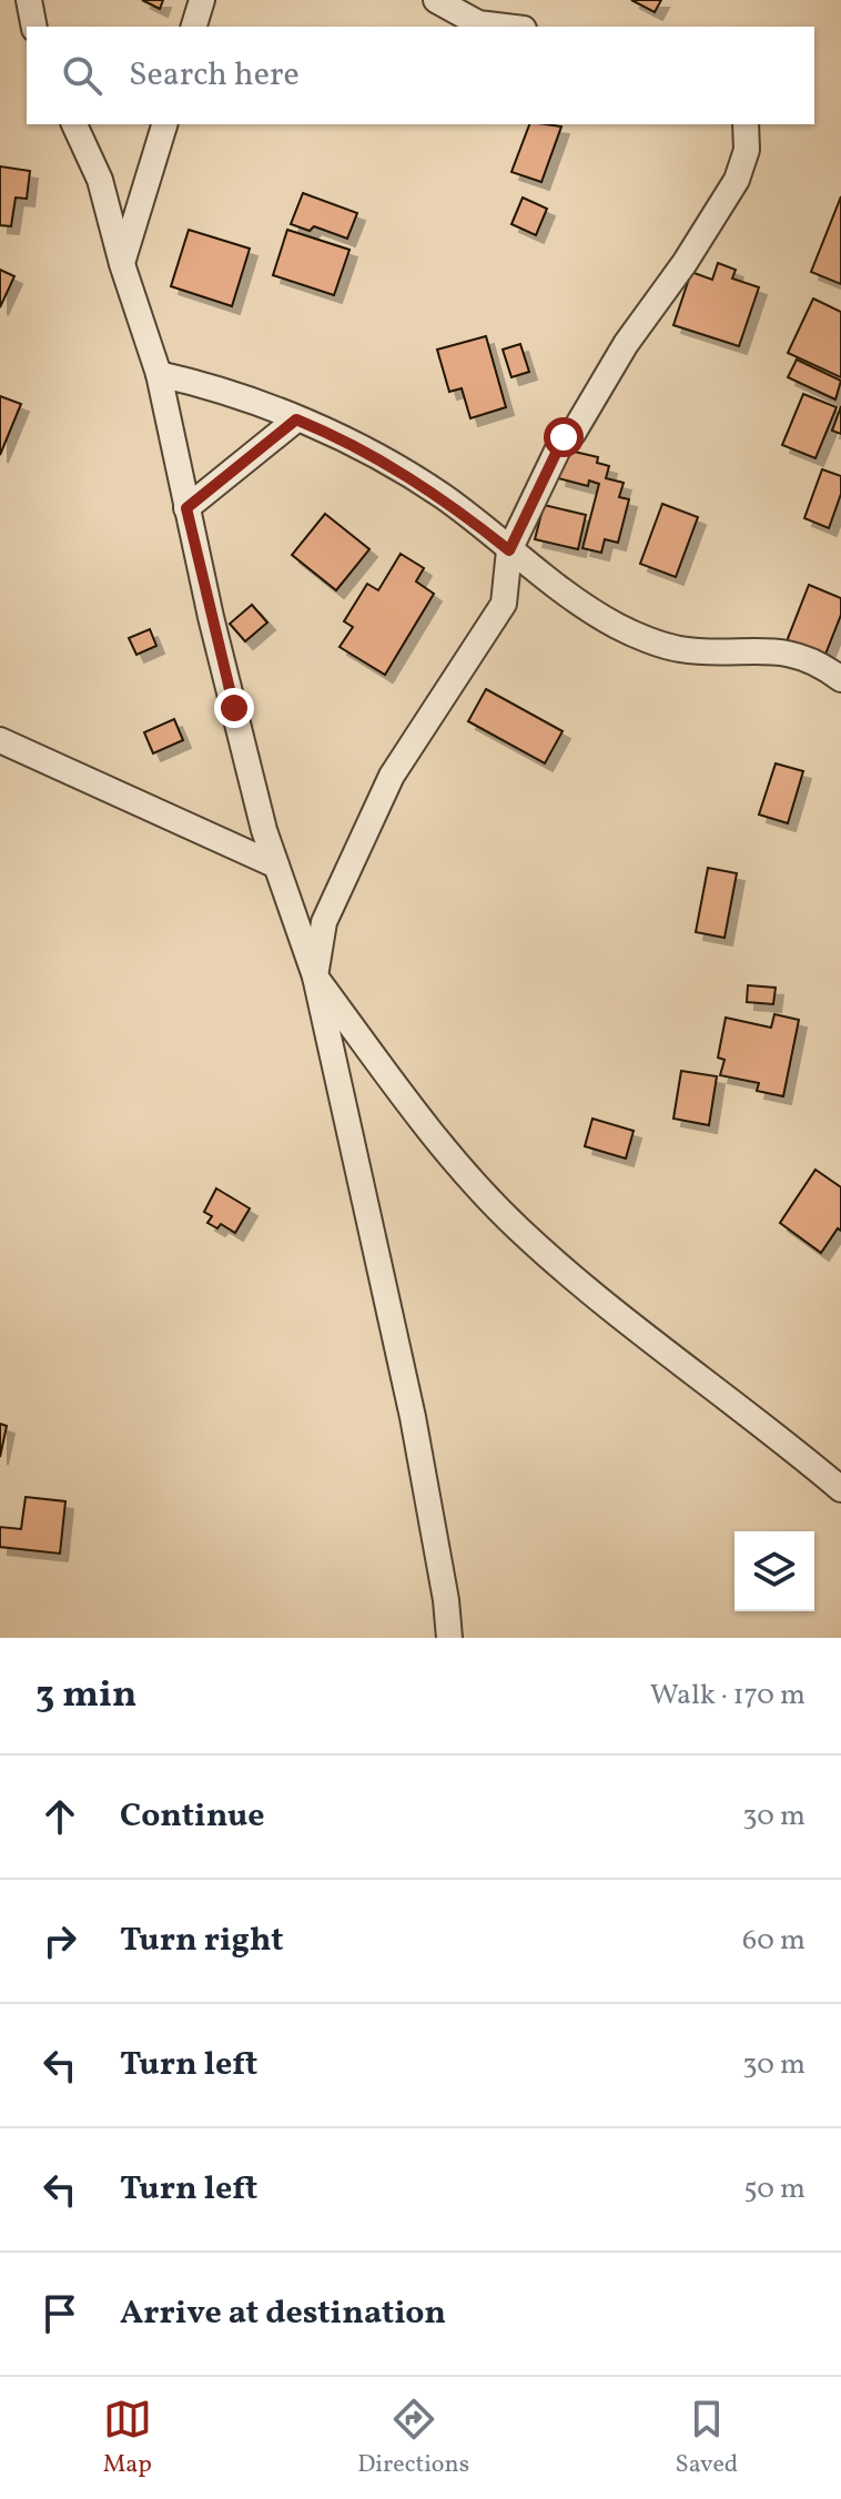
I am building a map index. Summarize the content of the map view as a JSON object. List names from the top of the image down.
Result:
{
  "page": {
    "search": "Search here",
    "heading": ["3 min", "Walk · 170 m"],
    "list": [
      ["Continue", "30 m"],
      ["Turn right", "60 m"],
      ["Turn left", "30 m"],
      ["Turn left", "50 m"],
      "Arrive at destination"
    ],
    "nav": ["Map", "Directions", "Saved"]
  }
}
